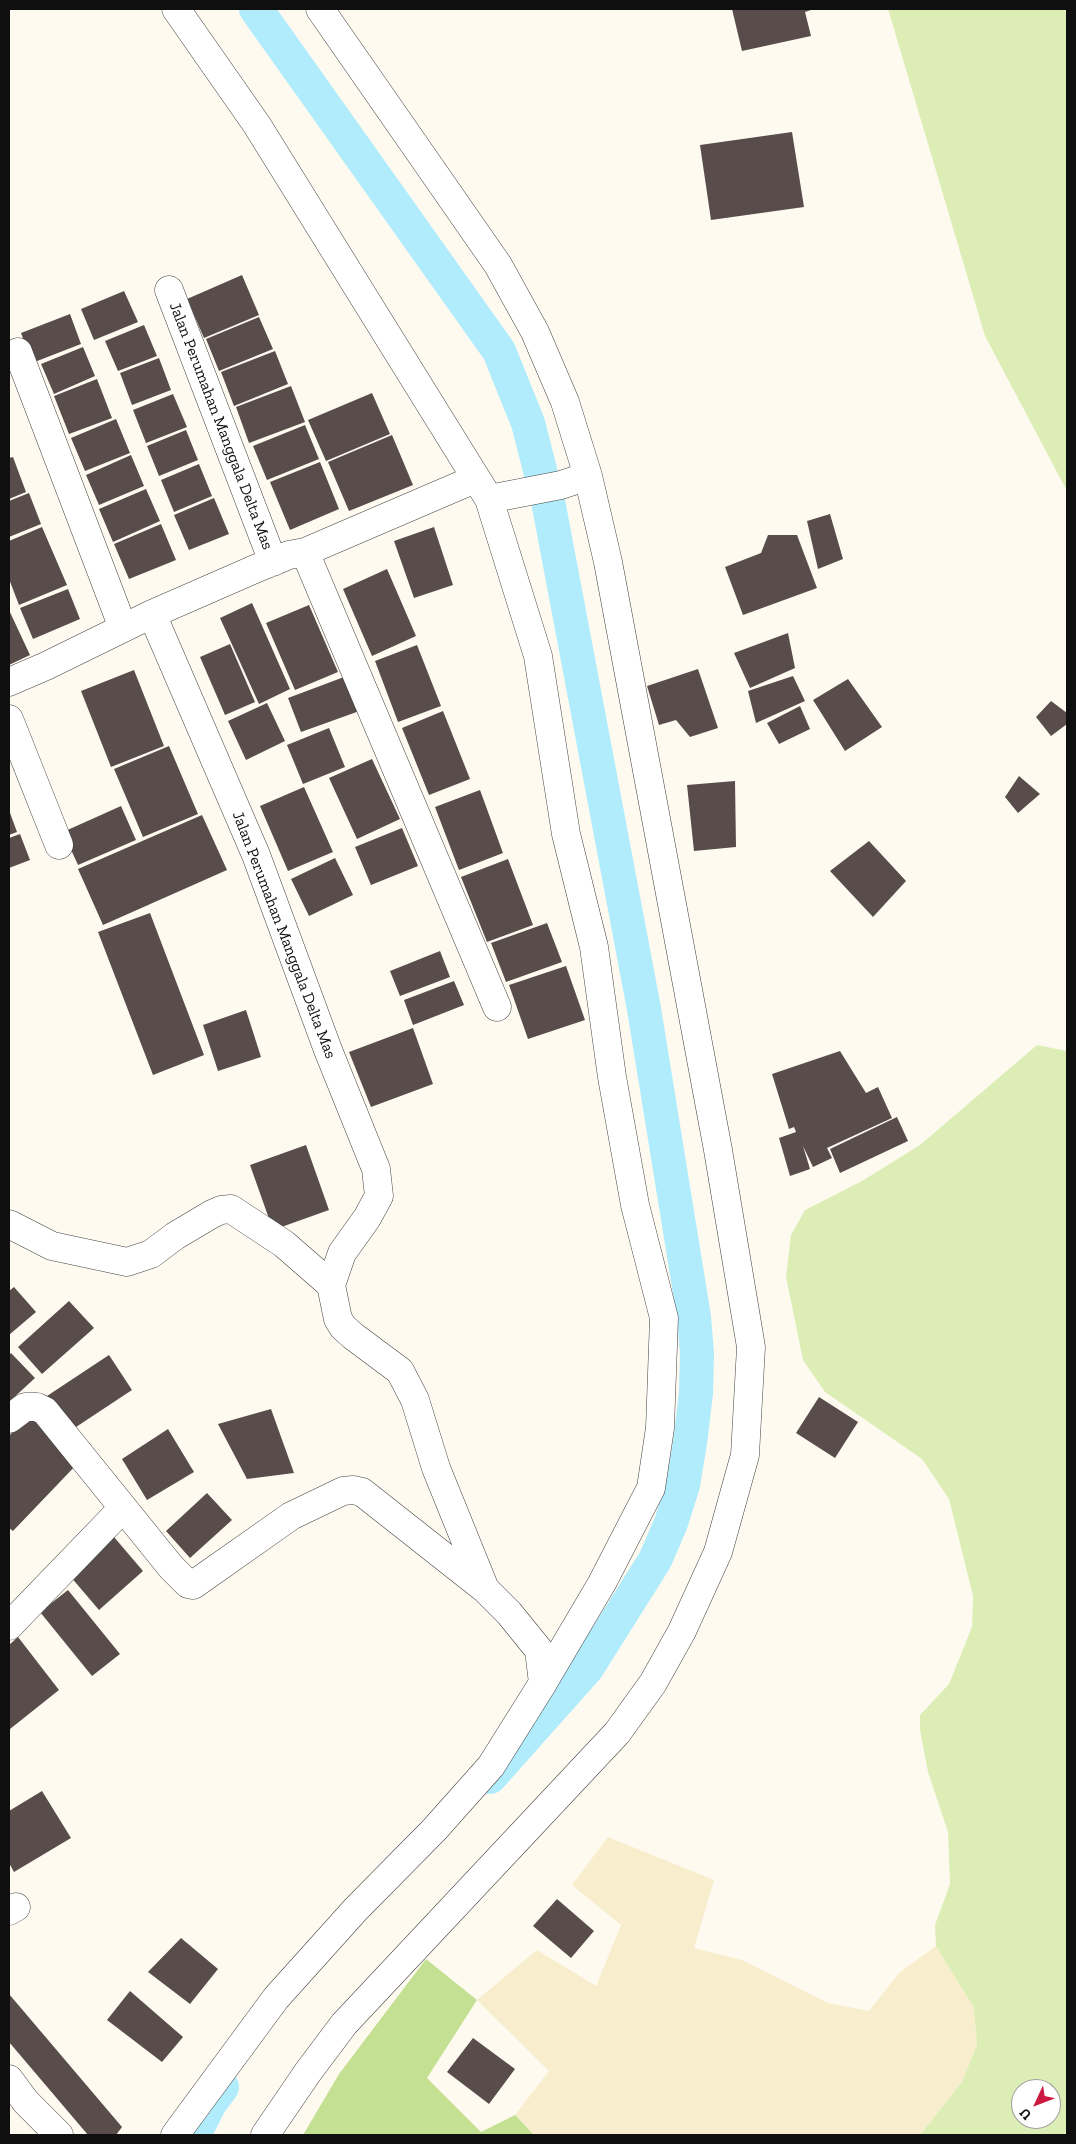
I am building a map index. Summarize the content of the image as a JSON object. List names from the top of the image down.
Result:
{
  "streets": {
    "street": ["Jalan Perumahan Manggala Delta Mas"]
  },
  "north": "bottom left"
}
